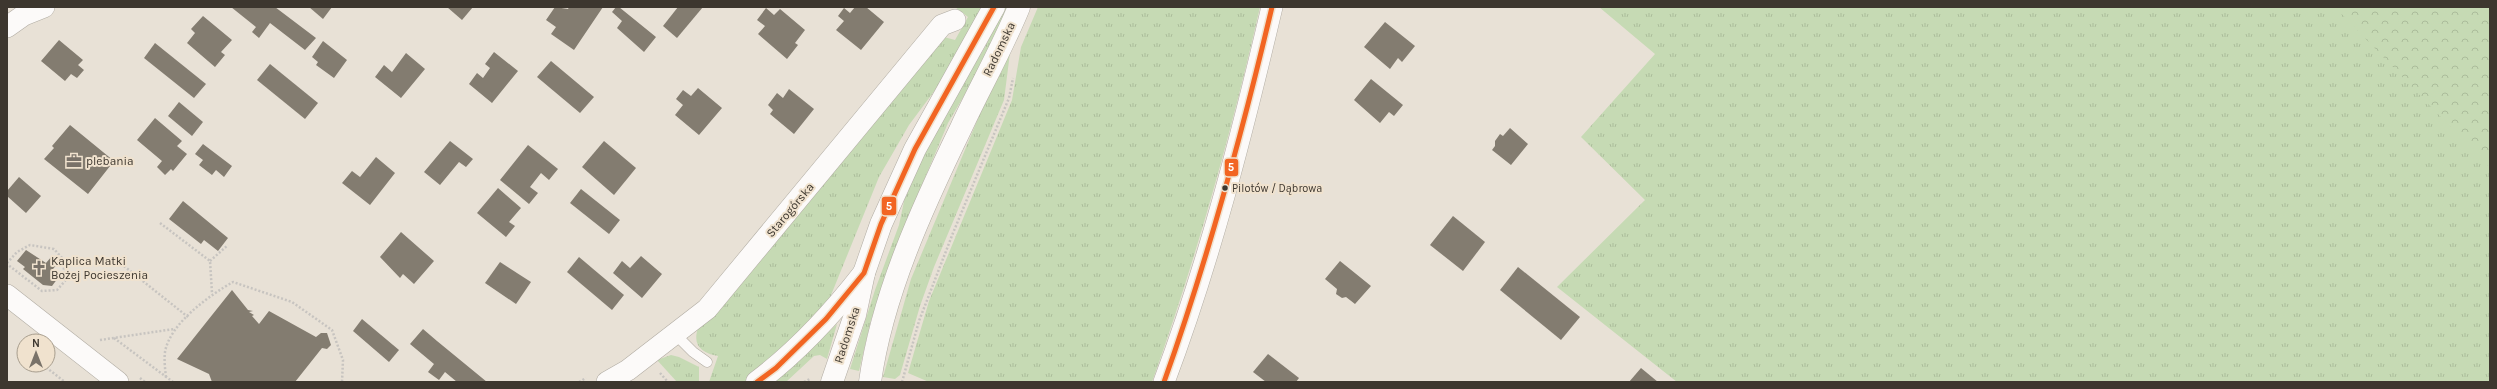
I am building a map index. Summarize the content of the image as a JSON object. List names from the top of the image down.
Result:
{
  "streets": {
    "main road": ["Radomska"],
    "street": ["Starogórska"]
  },
  "places": {
    "office": ["plebania"],
    "other": ["Pilotów / Dąbrowa"],
    "church": ["Kaplica Matki Bożej Pocieszenia"]
  },
  "lines": ["transit line 5"],
  "north": "top"
}
